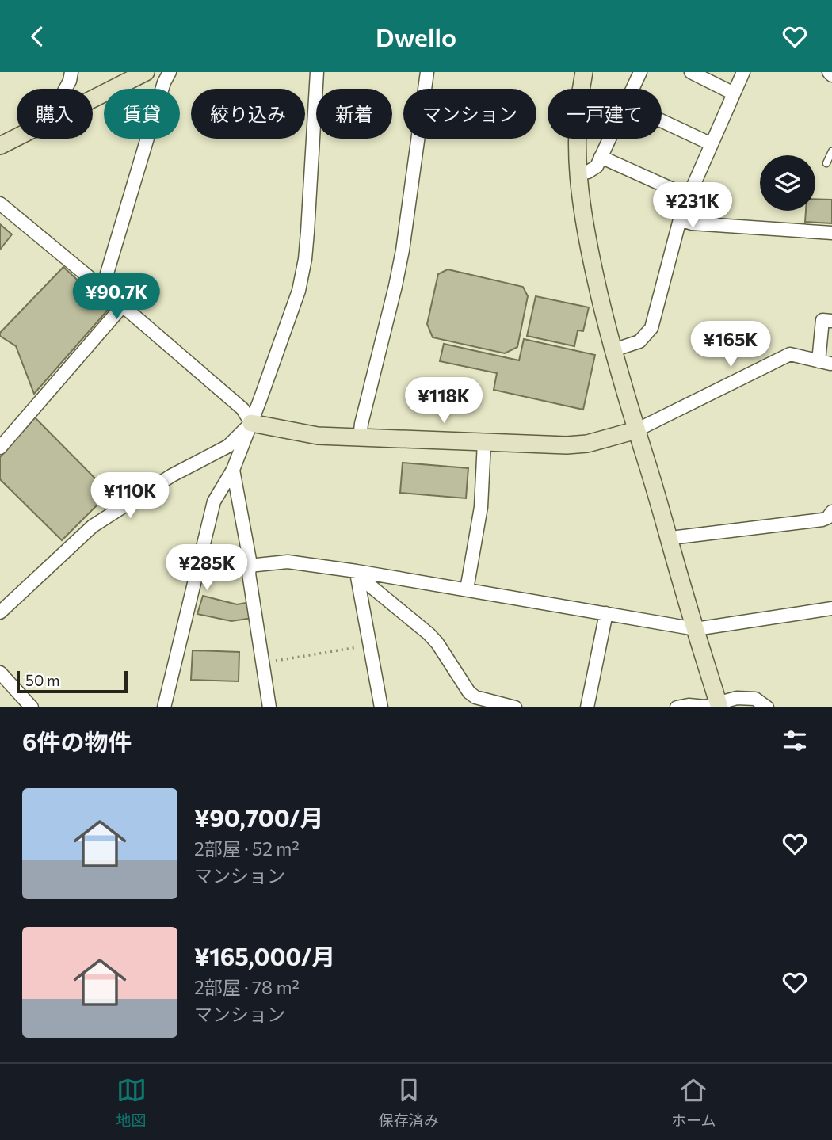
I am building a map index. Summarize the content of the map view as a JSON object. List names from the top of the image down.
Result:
{
  "scale_bar": "50 m",
  "page": {
    "header": "Dwello",
    "chip": [
      "購入",
      "賃貸",
      "絞り込み",
      "新着",
      "マンション",
      "一戸建て"
    ],
    "price": [
      "¥231K",
      "¥90.7K",
      "¥165K",
      "¥118K",
      "¥110K",
      "¥285K"
    ],
    "scale": "50 m",
    "heading": "6件の物件",
    "list": [
      {
        "name": "¥90,700/月",
        "note": "2部屋 · 52 m² · マンション"
      },
      {
        "name": "¥165,000/月",
        "note": "2部屋 · 78 m² · マンション"
      }
    ],
    "tabs": ["地図", "保存済み", "ホーム"]
  }
}
